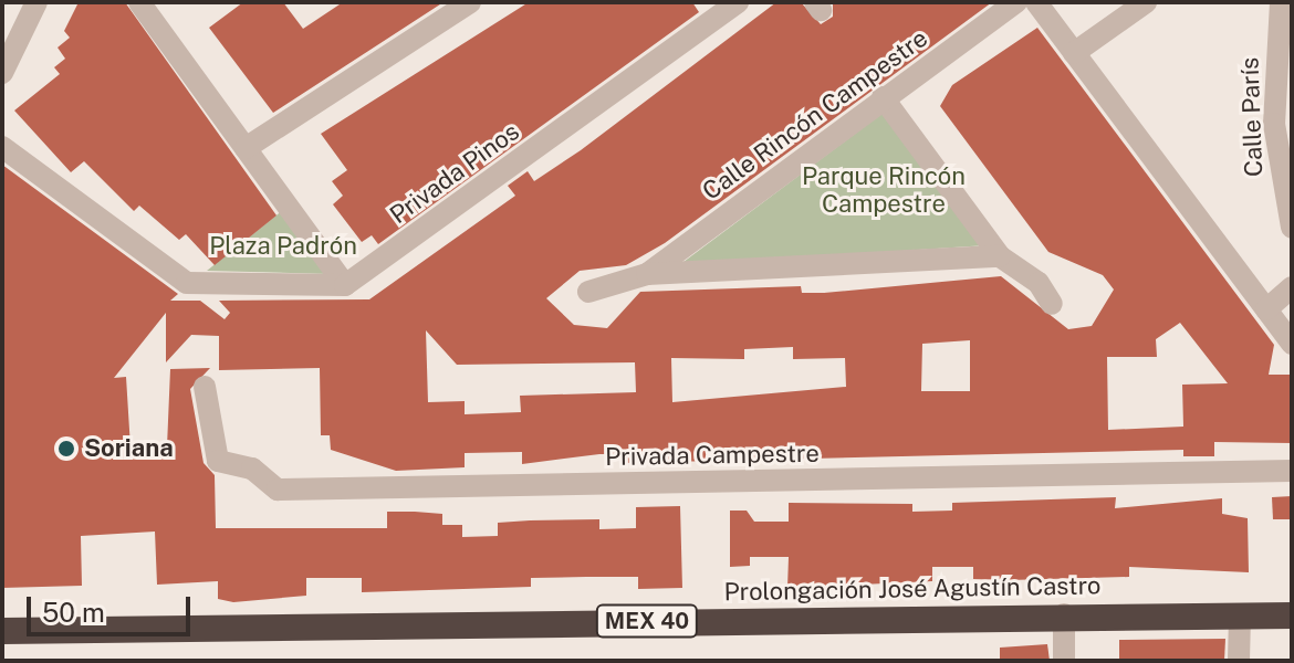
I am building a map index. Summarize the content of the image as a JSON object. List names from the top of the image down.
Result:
{
  "streets": {
    "highway": ["Prolongación José Agustín Castro", "MEX 40"],
    "street": [
      "Calle Rincón Campestre",
      "Calle París",
      "Privada Pinos",
      "Privada Campestre"
    ]
  },
  "parks": ["Parque Rincón Campestre", "Plaza Padrón"],
  "places": ["Soriana"],
  "scale_bar": "50 m"
}
